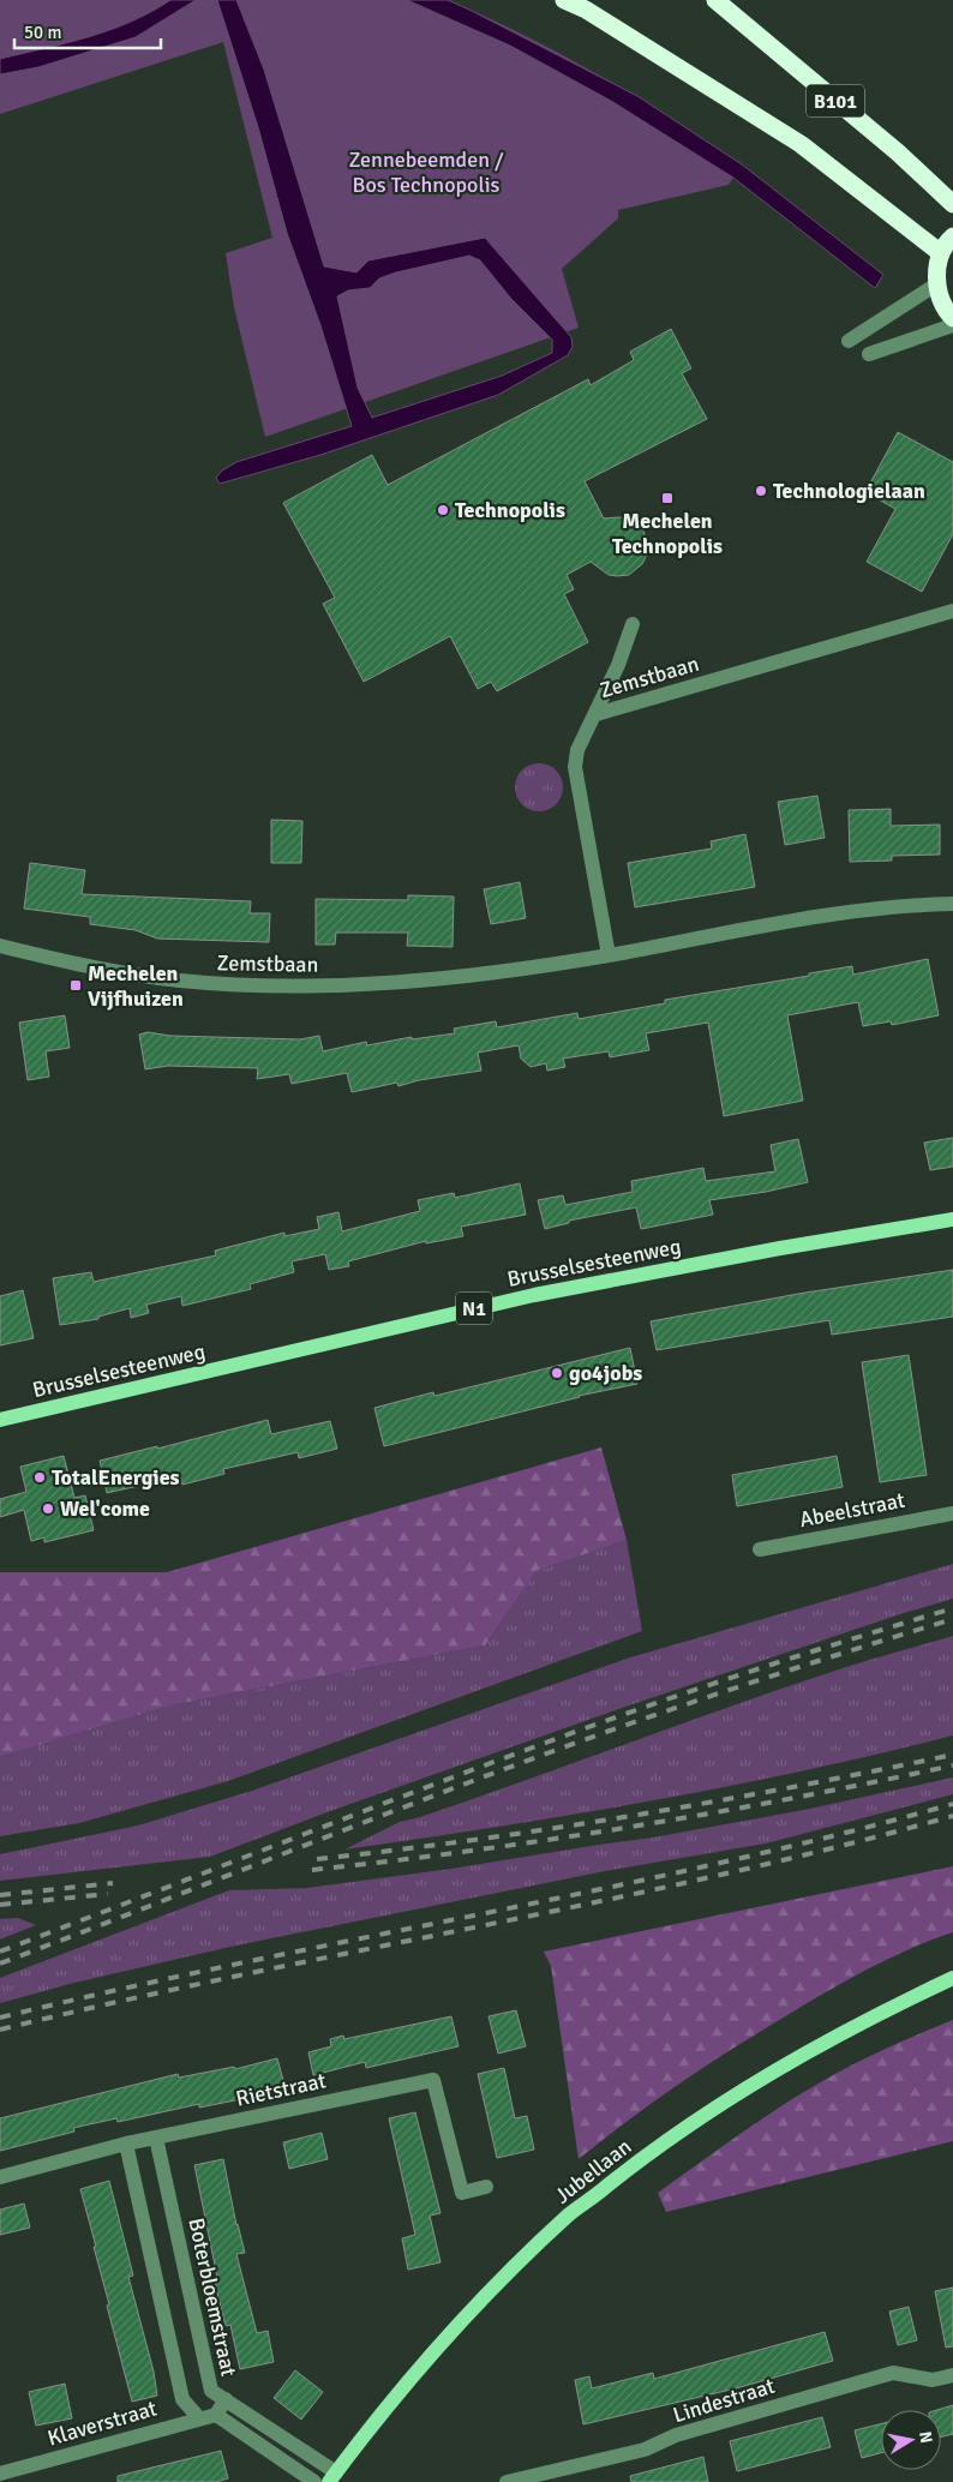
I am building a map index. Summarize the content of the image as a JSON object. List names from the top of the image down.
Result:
{
  "streets": {
    "highway": ["B101"],
    "main road": ["Brusselsesteenweg", "N1", "Jubellaan"],
    "street": [
      "Zemstbaan",
      "Abeelstraat",
      "Rietstraat",
      "Boterbloemstraat",
      "Lindestraat",
      "Klaverstraat"
    ]
  },
  "crossings": [
    ["Rietstraat", "Boterbloemstraat"],
    ["Jubellaan", "Boterbloemstraat"]
  ],
  "parks": ["Zennebeemden / Bos Technopolis"],
  "places": {
    "other": [
      "Technologielaan",
      "Technopolis",
      "go4jobs",
      "TotalEnergies",
      "Wel'come"
    ],
    "transit": ["Mechelen Technopolis", "Mechelen Vijfhuizen"]
  },
  "scale_bar": "50 m",
  "north": "right"
}
